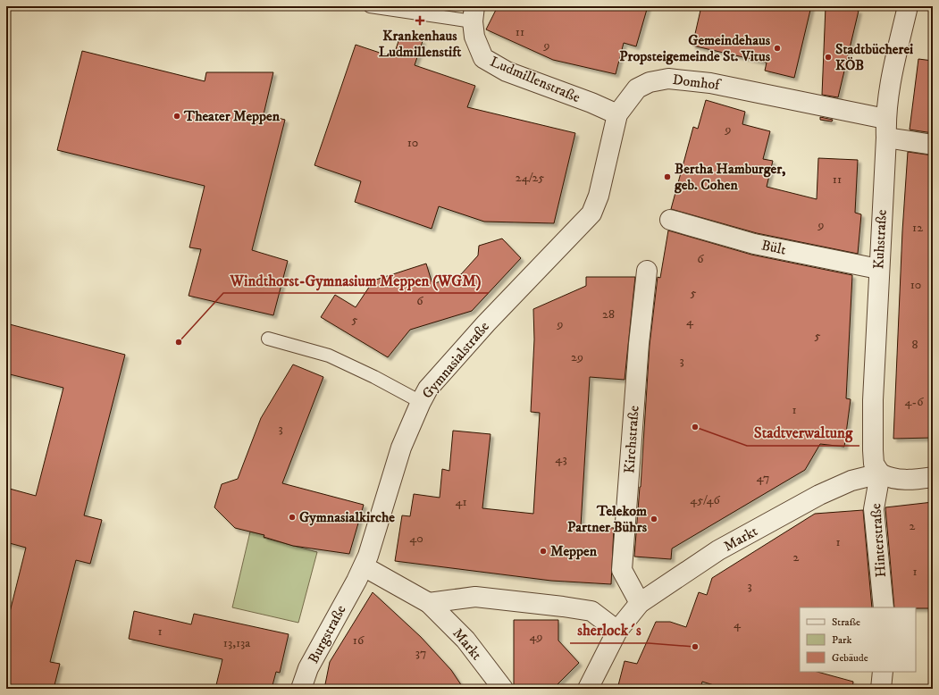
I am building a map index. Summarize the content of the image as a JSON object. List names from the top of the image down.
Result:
{
  "streets": {
    "street": [
      "Ludmillenstraße",
      "Domhof",
      "Kuhstraße",
      "Bült",
      "Gymnasialstraße",
      "Kirchstraße",
      "Markt",
      "Hinterstraße",
      "Burgstraße"
    ]
  },
  "crossings": [
    ["Ludmillenstraße", "Domhof"],
    ["Domhof", "Kuhstraße"],
    ["Domhof", "Gymnasialstraße"],
    ["Kuhstraße", "Bült"],
    ["Kuhstraße", "Markt"],
    ["Kuhstraße", "Hinterstraße"],
    ["Gymnasialstraße", "Markt"],
    ["Gymnasialstraße", "Burgstraße"],
    ["Kirchstraße", "Markt"],
    ["Markt", "Hinterstraße"],
    ["Markt", "Burgstraße"]
  ],
  "places": {
    "health": ["Krankenhaus Ludmillenstift"],
    "other": [
      "Gemeindehaus Propsteigemeinde St. Vitus",
      "Stadtbücherei KÖB",
      "Theater Meppen",
      "Bertha Hamburger, geb. Cohen",
      "Windthorst-Gymnasium Meppen (WGM)",
      "Stadtverwaltung",
      "Gymnasialkirche",
      "Telekom Partner Bührs",
      "Meppen",
      "sherlock´s"
    ]
  },
  "house_numbers": [
    "11",
    "9",
    "9",
    "10",
    "24/25",
    "11",
    "9",
    "12",
    "6",
    "10",
    "5",
    "6",
    "28",
    "5",
    "4",
    "9",
    "5",
    "8",
    "29",
    "3",
    "4-6",
    "1",
    "3",
    "43",
    "47",
    "45/46",
    "41",
    "2",
    "40",
    "1",
    "2",
    "1",
    "3",
    "4",
    "1",
    "49",
    "16",
    "13,13a",
    "37"
  ],
  "legend": ["Straße", "Park", "Gebäude"]
}
